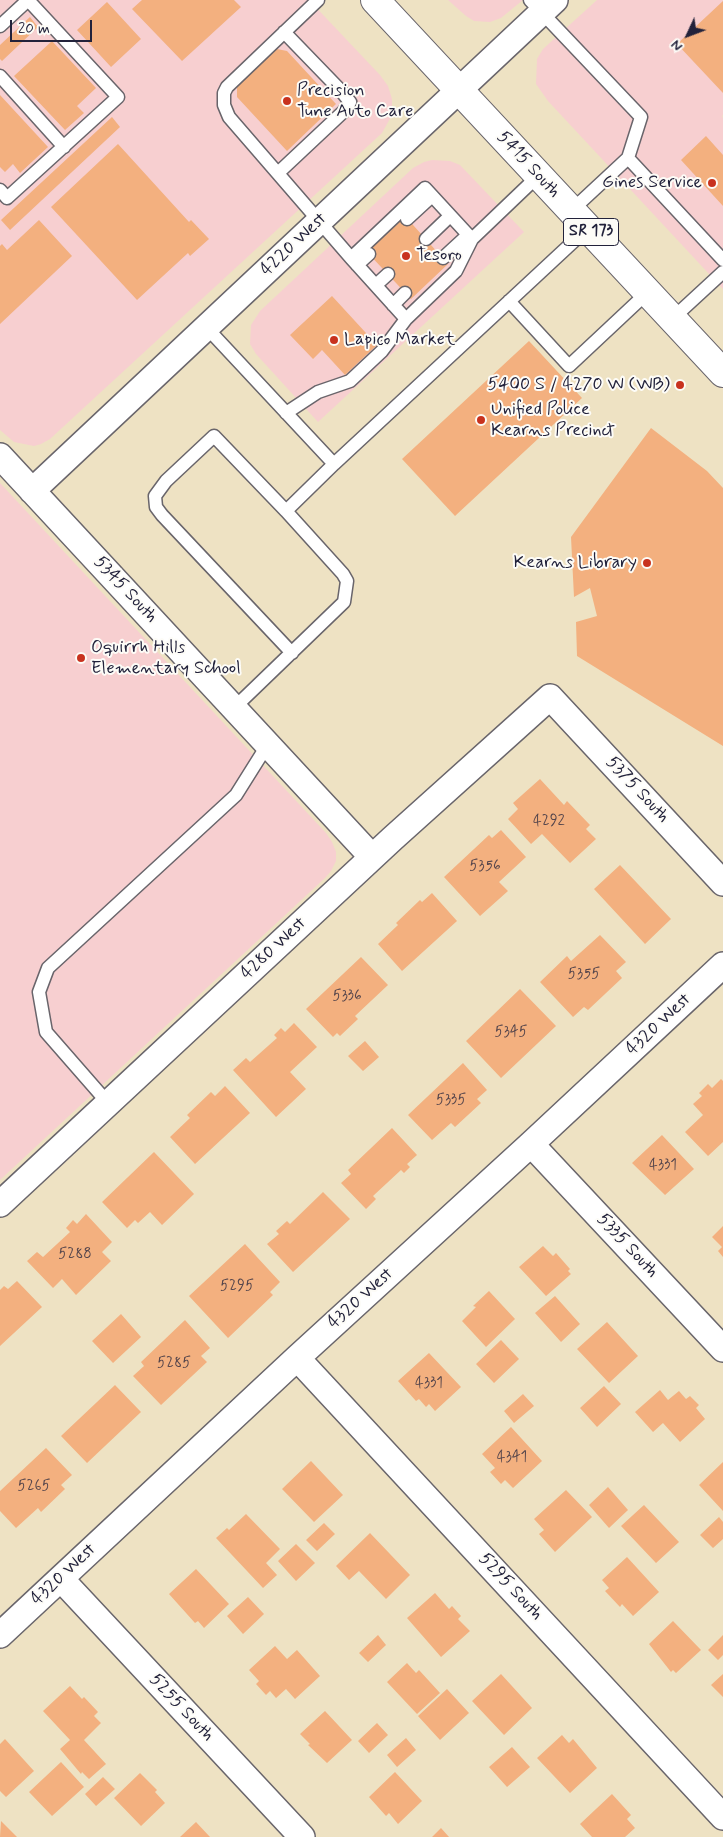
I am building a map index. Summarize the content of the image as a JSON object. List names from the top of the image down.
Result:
{
  "streets": {
    "main road": ["5415 South", "SR 173"],
    "street": [
      "4220 West",
      "5345 South",
      "5375 South",
      "4280 West",
      "4320 West",
      "5335 South",
      "5295 South",
      "5255 South"
    ]
  },
  "crossings": [
    ["5415 South", "4220 West"],
    ["4220 West", "5345 South"],
    ["5345 South", "4280 West"],
    ["5375 South", "4280 West"],
    ["4320 West", "5335 South"],
    ["4320 West", "5295 South"],
    ["4320 West", "5255 South"]
  ],
  "places": [
    "Precision Tune Auto Care",
    "Gines Service",
    "Tesoro",
    "Lapico Market",
    "5400 S / 4270 W (WB)",
    "Unified Police Kearns Precinct",
    "Kearns Library",
    "Oquirrh Hills Elementary School"
  ],
  "house_numbers": [
    "4292",
    "5356",
    "5355",
    "5336",
    "5345",
    "5335",
    "4331",
    "5288",
    "5295",
    "5285",
    "4331",
    "4341",
    "5265"
  ],
  "scale_bar": "20 m",
  "north": "bottom left"
}
